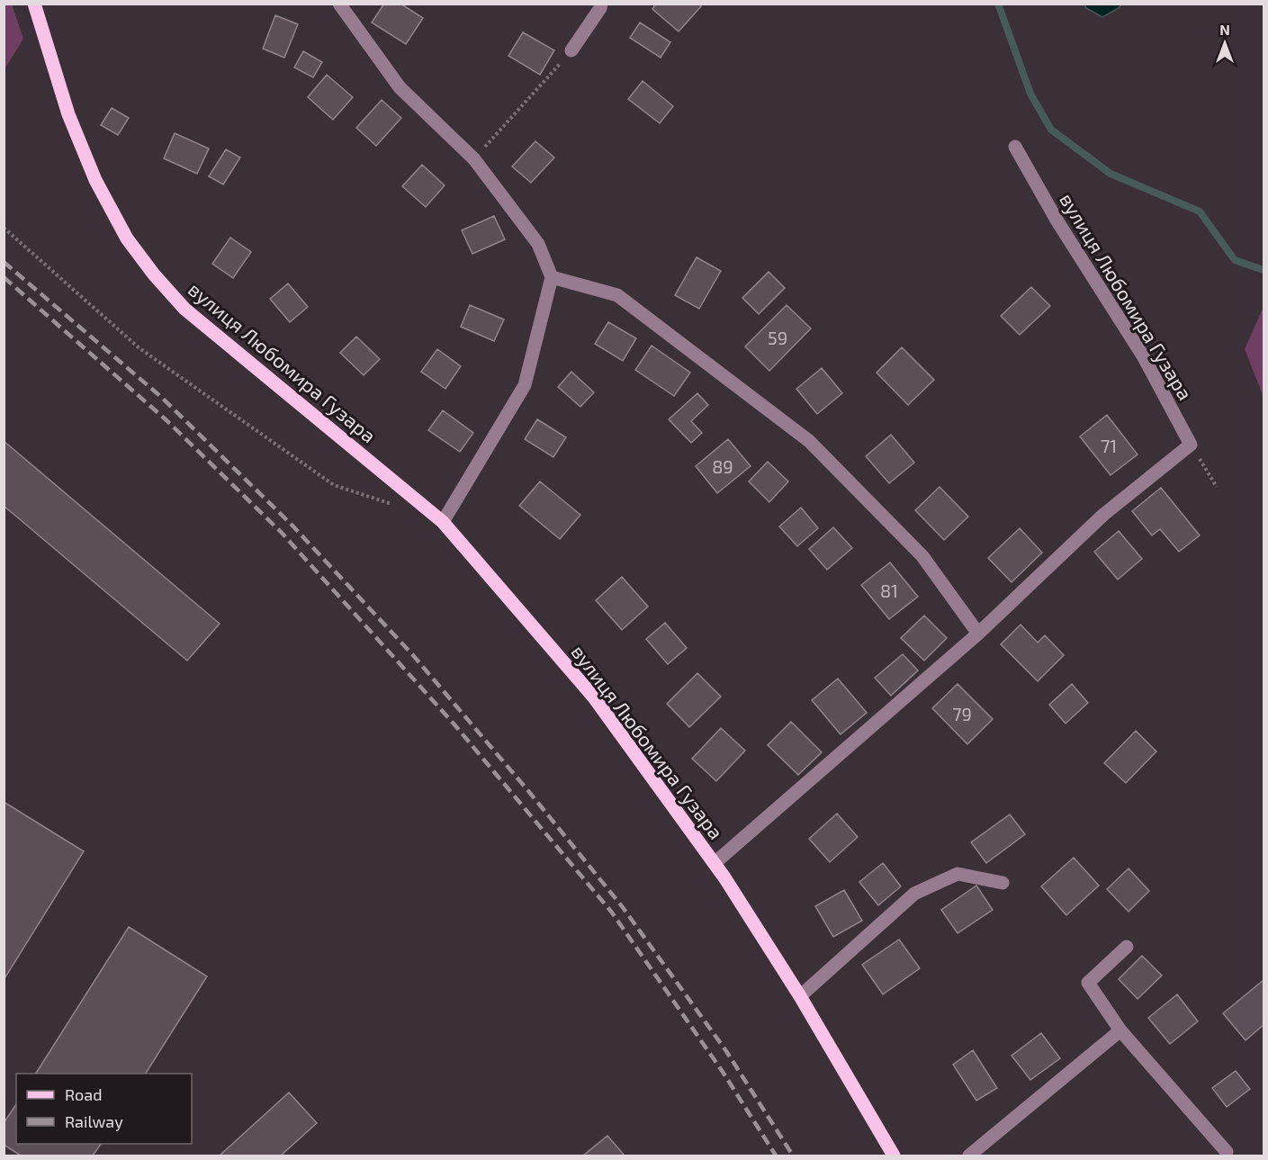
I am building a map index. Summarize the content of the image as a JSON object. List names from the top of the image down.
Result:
{
  "streets": {
    "main road": ["вулиця Любомира Гузара"]
  },
  "house_numbers": [
    "59",
    "71",
    "89",
    "81",
    "79"
  ],
  "legend": ["Road", "Railway"],
  "north": "top"
}
